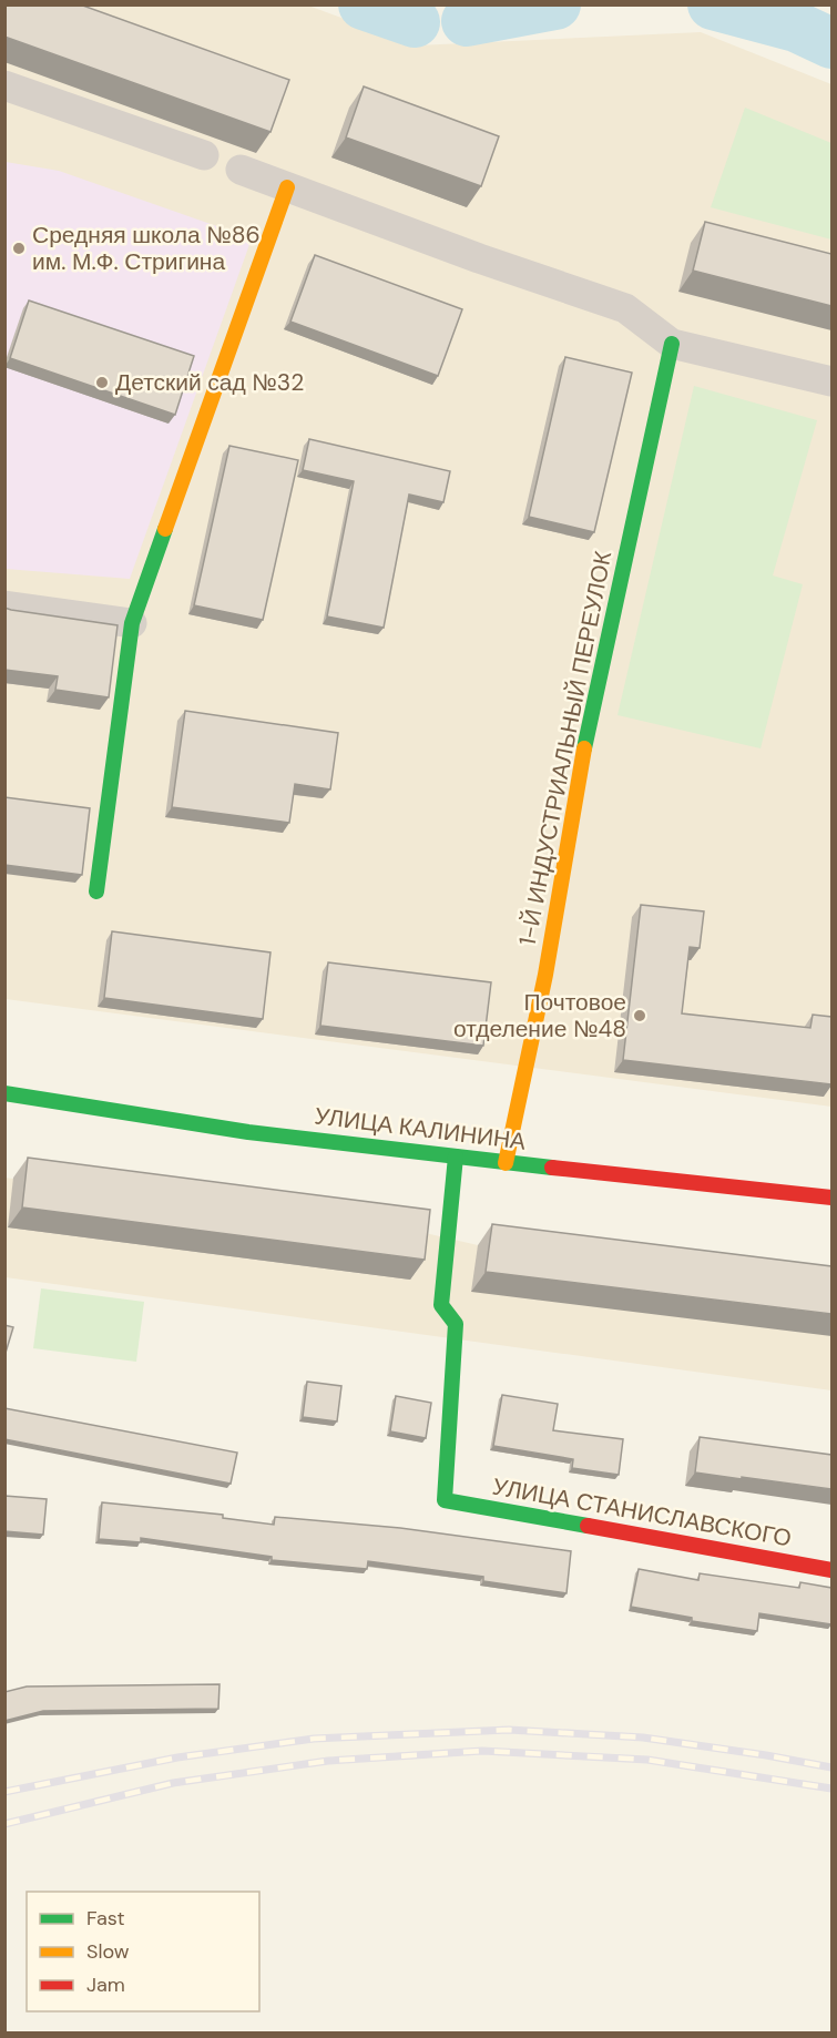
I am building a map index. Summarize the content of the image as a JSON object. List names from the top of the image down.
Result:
{
  "streets": {
    "street": ["1-Й ИНДУСТРИАЛЬНЫЙ ПЕРЕУЛОК", "УЛИЦА КАЛИНИНА", "УЛИЦА СТАНИСЛАВСКОГО"]
  },
  "crossings": [
    ["1-Й ИНДУСТРИАЛЬНЫЙ ПЕРЕУЛОК", "УЛИЦА КАЛИНИНА"],
    ["УЛИЦА КАЛИНИНА", "УЛИЦА СТАНИСЛАВСКОГО"]
  ],
  "places": ["Средняя школа №86 им. М.Ф. Стригина", "Детский сад №32", "Почтовое отделение №48"],
  "legend": ["Fast", "Slow", "Jam"]
}
